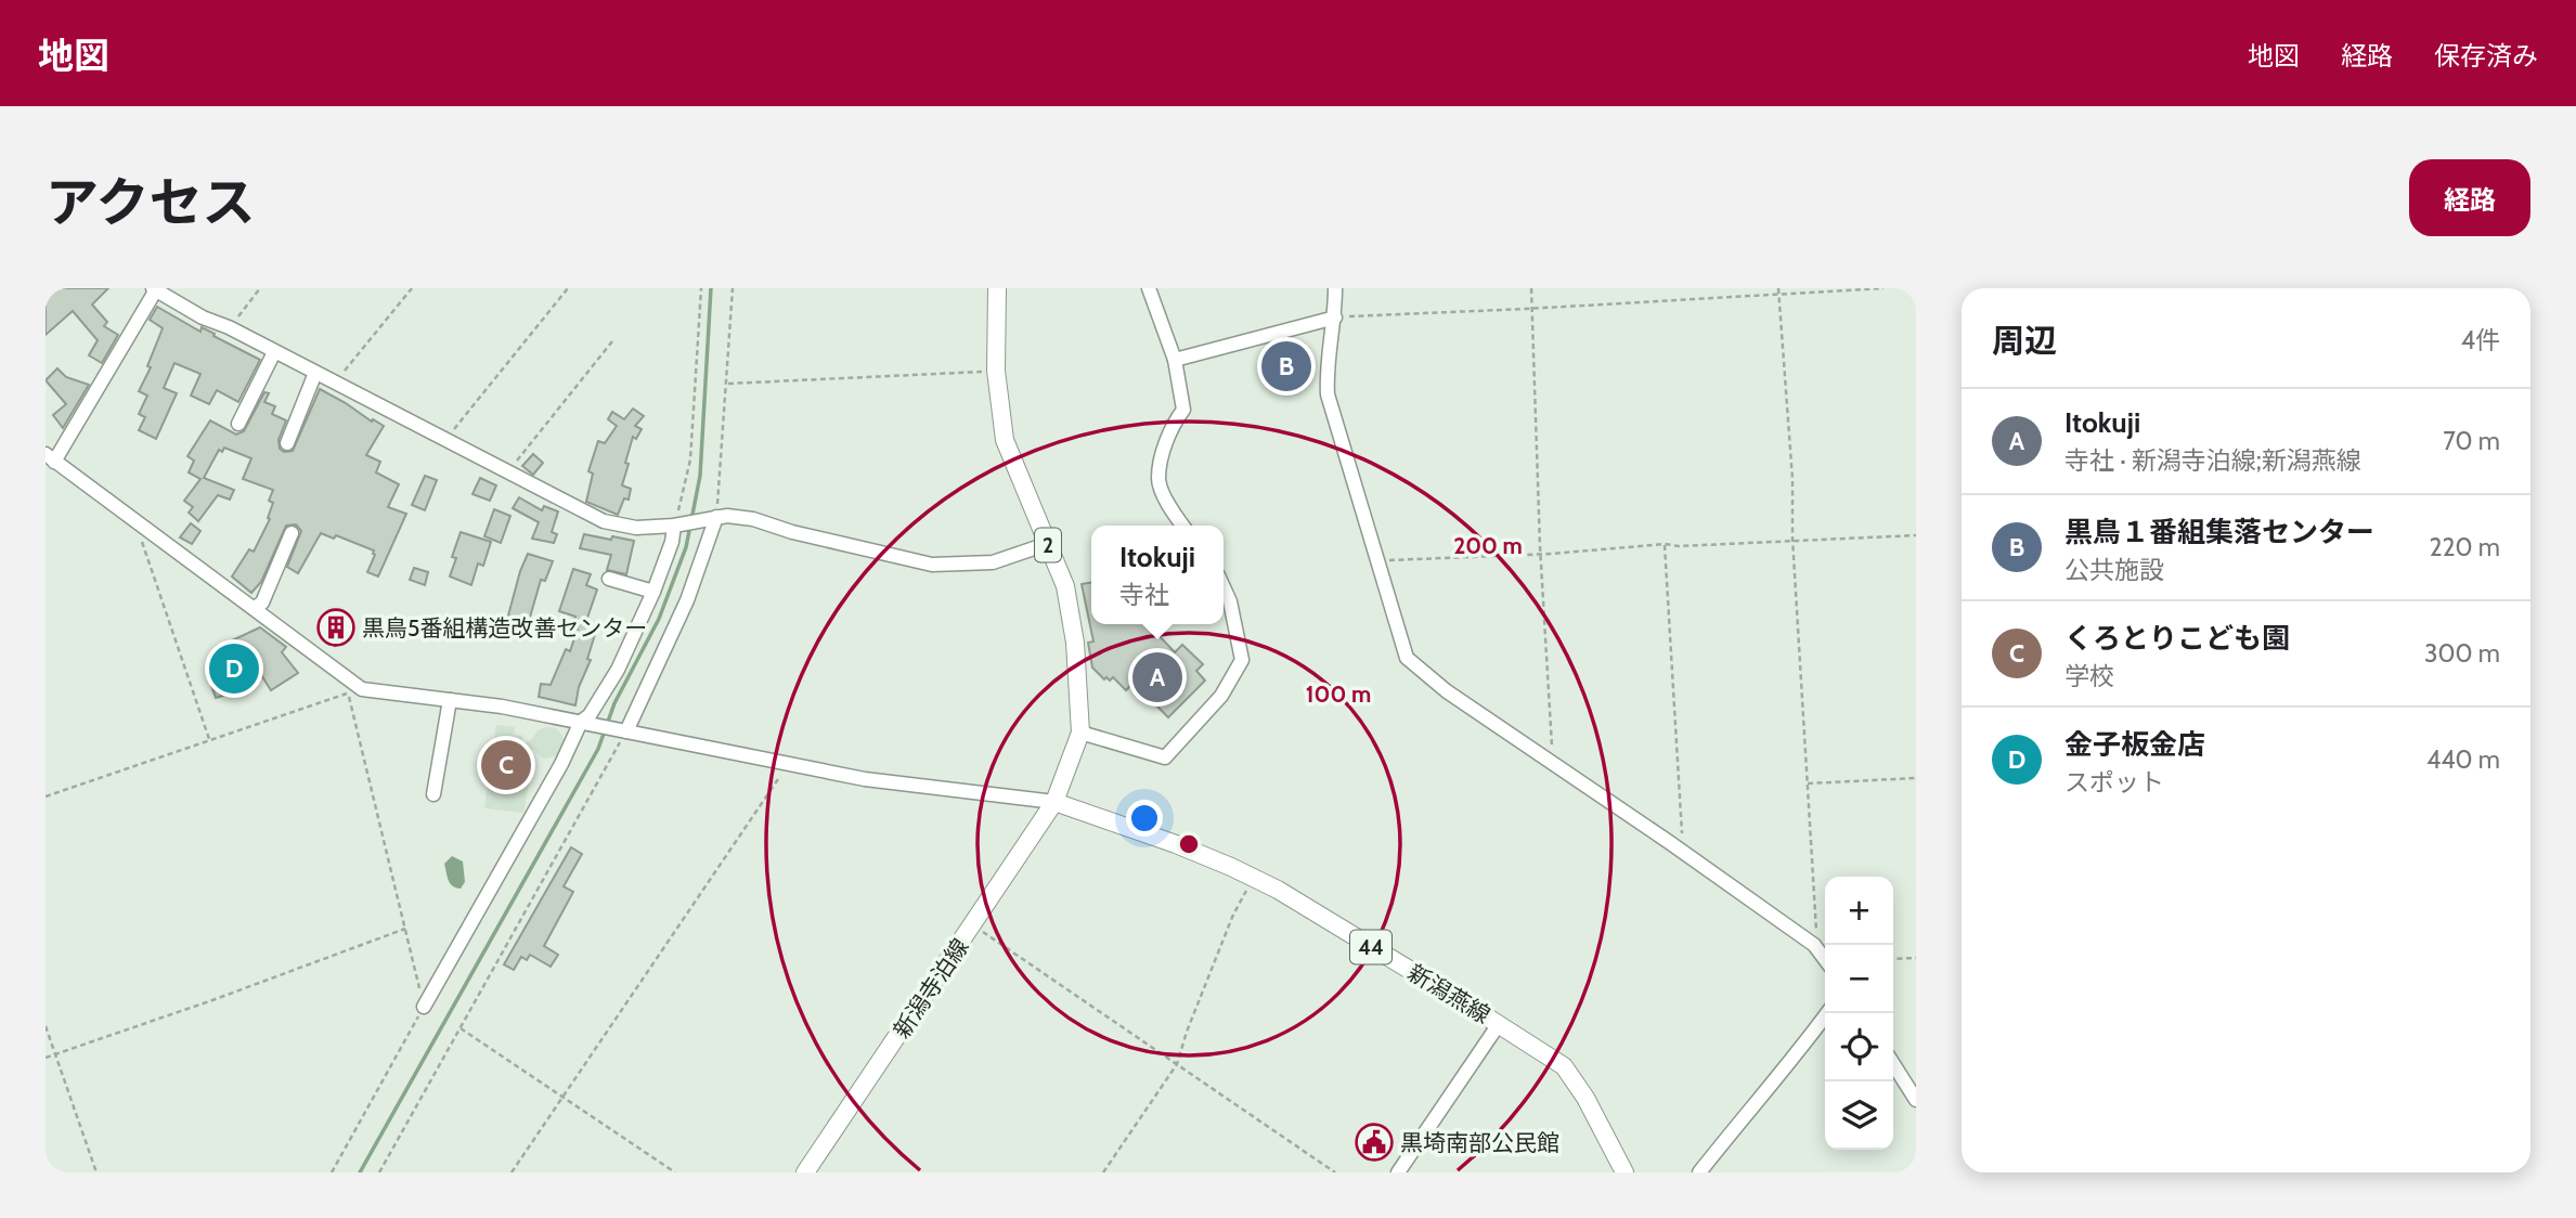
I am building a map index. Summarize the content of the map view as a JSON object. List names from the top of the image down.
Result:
{
  "streets": {
    "main road": [
      "2",
      "44",
      "新潟寺泊線",
      "新潟燕線"
    ]
  },
  "crossings": [
    ["2", "新潟寺泊線"],
    ["2", "新潟燕線"],
    ["新潟寺泊線", "新潟燕線"]
  ],
  "places": {
    "building": ["黒鳥5番組構造改善センター"],
    "public building": ["黒埼南部公民館"]
  },
  "page": {
    "header": "地図",
    "nav": ["地図", "経路", "保存済み"],
    "title": "アクセス",
    "buttons": "経路",
    "heading": ["周辺", "4件"],
    "pins": [
      "B",
      "D",
      "A",
      "C"
    ],
    "list": [
      {
        "mark": "A",
        "name": "Itokuji",
        "note": "寺社 · 新潟寺泊線;新潟燕線",
        "value": "70 m"
      },
      {
        "mark": "B",
        "name": "黒鳥１番組集落センター",
        "note": "公共施設",
        "value": "220 m"
      },
      {
        "mark": "C",
        "name": "くろとりこども園",
        "note": "学校",
        "value": "300 m"
      },
      {
        "mark": "D",
        "name": "金子板金店",
        "note": "スポット",
        "value": "440 m"
      }
    ],
    "popup": ["Itokuji", "寺社"],
    "map_buttons": ["+", "−"]
  },
  "rings": ["200 m", "100 m"]
}
